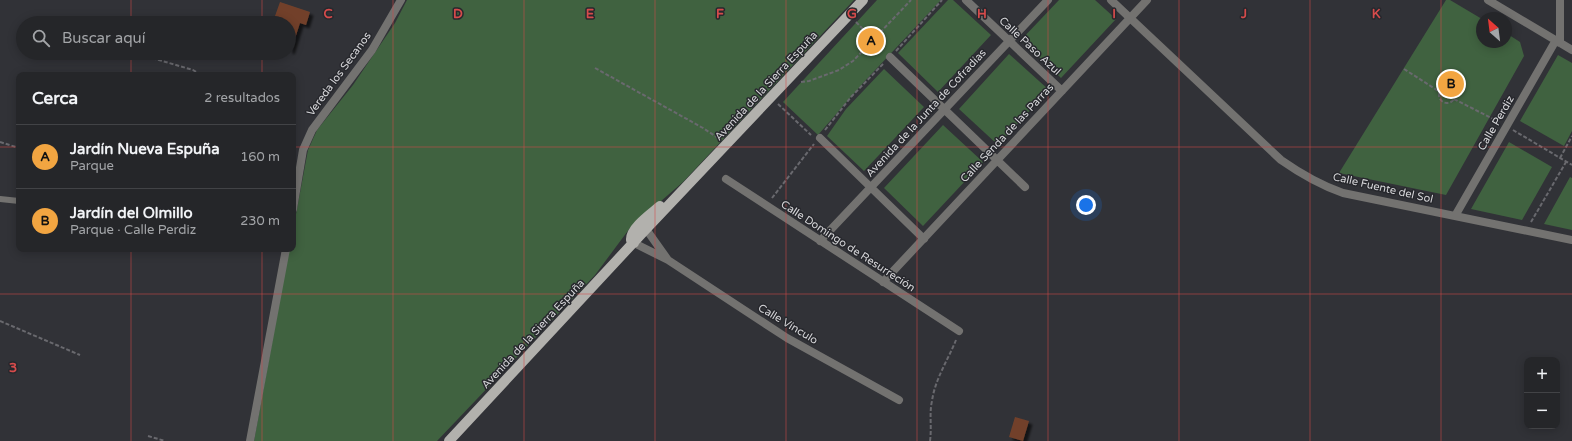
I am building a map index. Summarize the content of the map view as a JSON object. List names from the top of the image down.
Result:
{
  "streets": {
    "main road": ["Avenida de la Sierra Espuña"],
    "street": [
      "Calle Paso Azul",
      "Vereda los Secanos",
      "Avenida de la Junta de Cofradías",
      "Calle Perdiz",
      "Calle Senda de las Parras",
      "Calle Fuente del Sol",
      "Calle Domingo de Resurreción",
      "Calle Vínculo"
    ]
  },
  "crossings": [
    ["Calle Paso Azul", "Avenida de la Junta de Cofradías"],
    ["Calle Paso Azul", "Calle Senda de las Parras"],
    ["Avenida de la Sierra Espuña", "Calle Vínculo"],
    ["Avenida de la Junta de Cofradías", "Calle Domingo de Resurreción"],
    ["Calle Perdiz", "Calle Fuente del Sol"],
    ["Calle Senda de las Parras", "Calle Fuente del Sol"],
    ["Calle Senda de las Parras", "Calle Domingo de Resurreción"]
  ],
  "north": "top left",
  "page": {
    "search": "Buscar aquí",
    "pins": ["A", "B"],
    "heading": ["Cerca", "2 resultados"],
    "list": [
      {
        "mark": "A",
        "name": "Jardín Nueva Espuña",
        "note": "Parque",
        "value": "160 m"
      },
      {
        "mark": "B",
        "name": "Jardín del Olmillo",
        "note": "Parque · Calle Perdiz",
        "value": "230 m"
      }
    ],
    "map_buttons": ["+", "−"]
  },
  "grid": {
    "columns": [
      "C",
      "D",
      "E",
      "F",
      "G",
      "H",
      "I",
      "J",
      "K"
    ],
    "rows": ["3"]
  }
}
